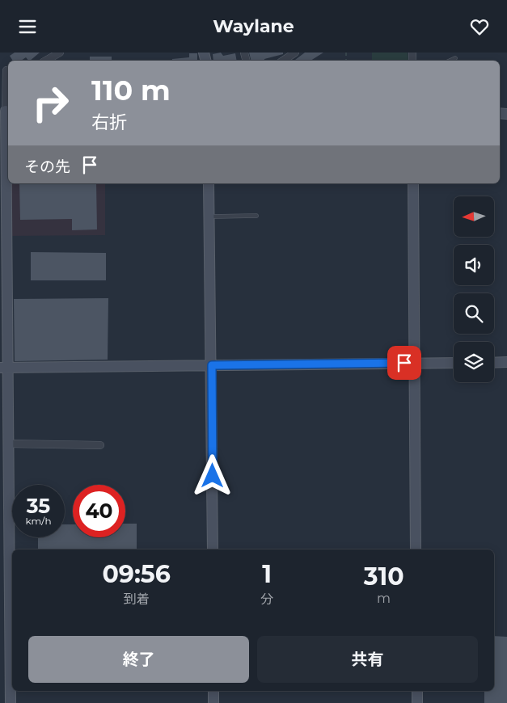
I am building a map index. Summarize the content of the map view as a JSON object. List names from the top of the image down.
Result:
{
  "north": "left",
  "page": {
    "header": "Waylane",
    "turn": ["110 m", "右折"],
    "then": "その先",
    "speed": "35 km/h",
    "limit": "40",
    "eta": [
      "09:56",
      "到着",
      "1",
      "分",
      "310",
      "m"
    ],
    "buttons": ["終了", "共有"]
  }
}
